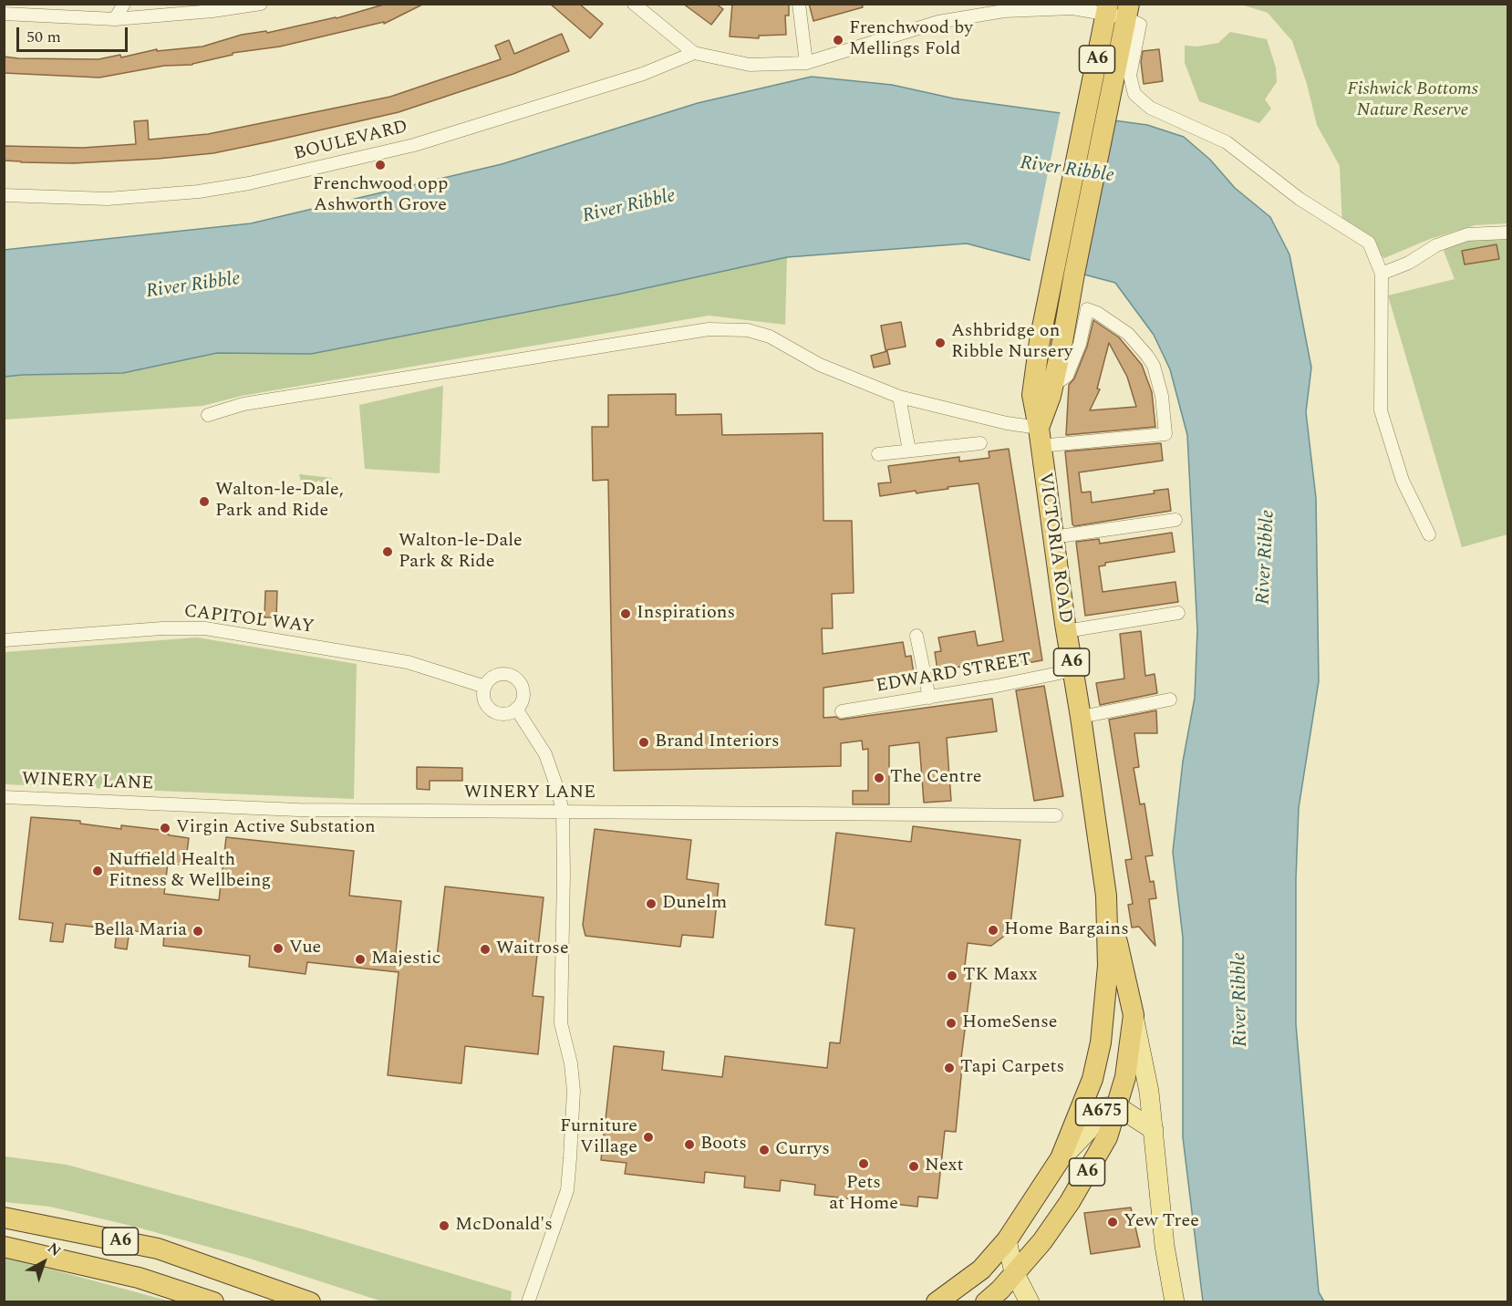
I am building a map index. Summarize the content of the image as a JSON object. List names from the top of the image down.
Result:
{
  "streets": {
    "highway": ["A6", "VICTORIA ROAD"],
    "main road": ["A675"],
    "street": [
      "BOULEVARD",
      "CAPITOL WAY",
      "EDWARD STREET",
      "WINERY LANE"
    ]
  },
  "crossings": [
    ["A6", "VICTORIA ROAD"],
    ["A6", "A675"],
    ["VICTORIA ROAD", "EDWARD STREET"]
  ],
  "water": ["River Ribble"],
  "parks": ["Fishwick Bottoms Nature Reserve"],
  "places": [
    "Frenchwood by Mellings Fold",
    "Frenchwood opp Ashworth Grove",
    "Ashbridge on Ribble Nursery",
    "Walton-le-Dale, Park and Ride",
    "Walton-le-Dale Park & Ride",
    "Inspirations",
    "Brand Interiors",
    "The Centre",
    "Virgin Active Substation",
    "Nuffield Health Fitness & Wellbeing",
    "Dunelm",
    "Home Bargains",
    "Bella Maria",
    "Vue",
    "Waitrose",
    "Majestic",
    "TK Maxx",
    "HomeSense",
    "Tapi Carpets",
    "Furniture Village",
    "Boots",
    "Currys",
    "Pets at Home",
    "Next",
    "Yew Tree",
    "McDonald's"
  ],
  "scale_bar": "50 m",
  "north": "top right"
}
